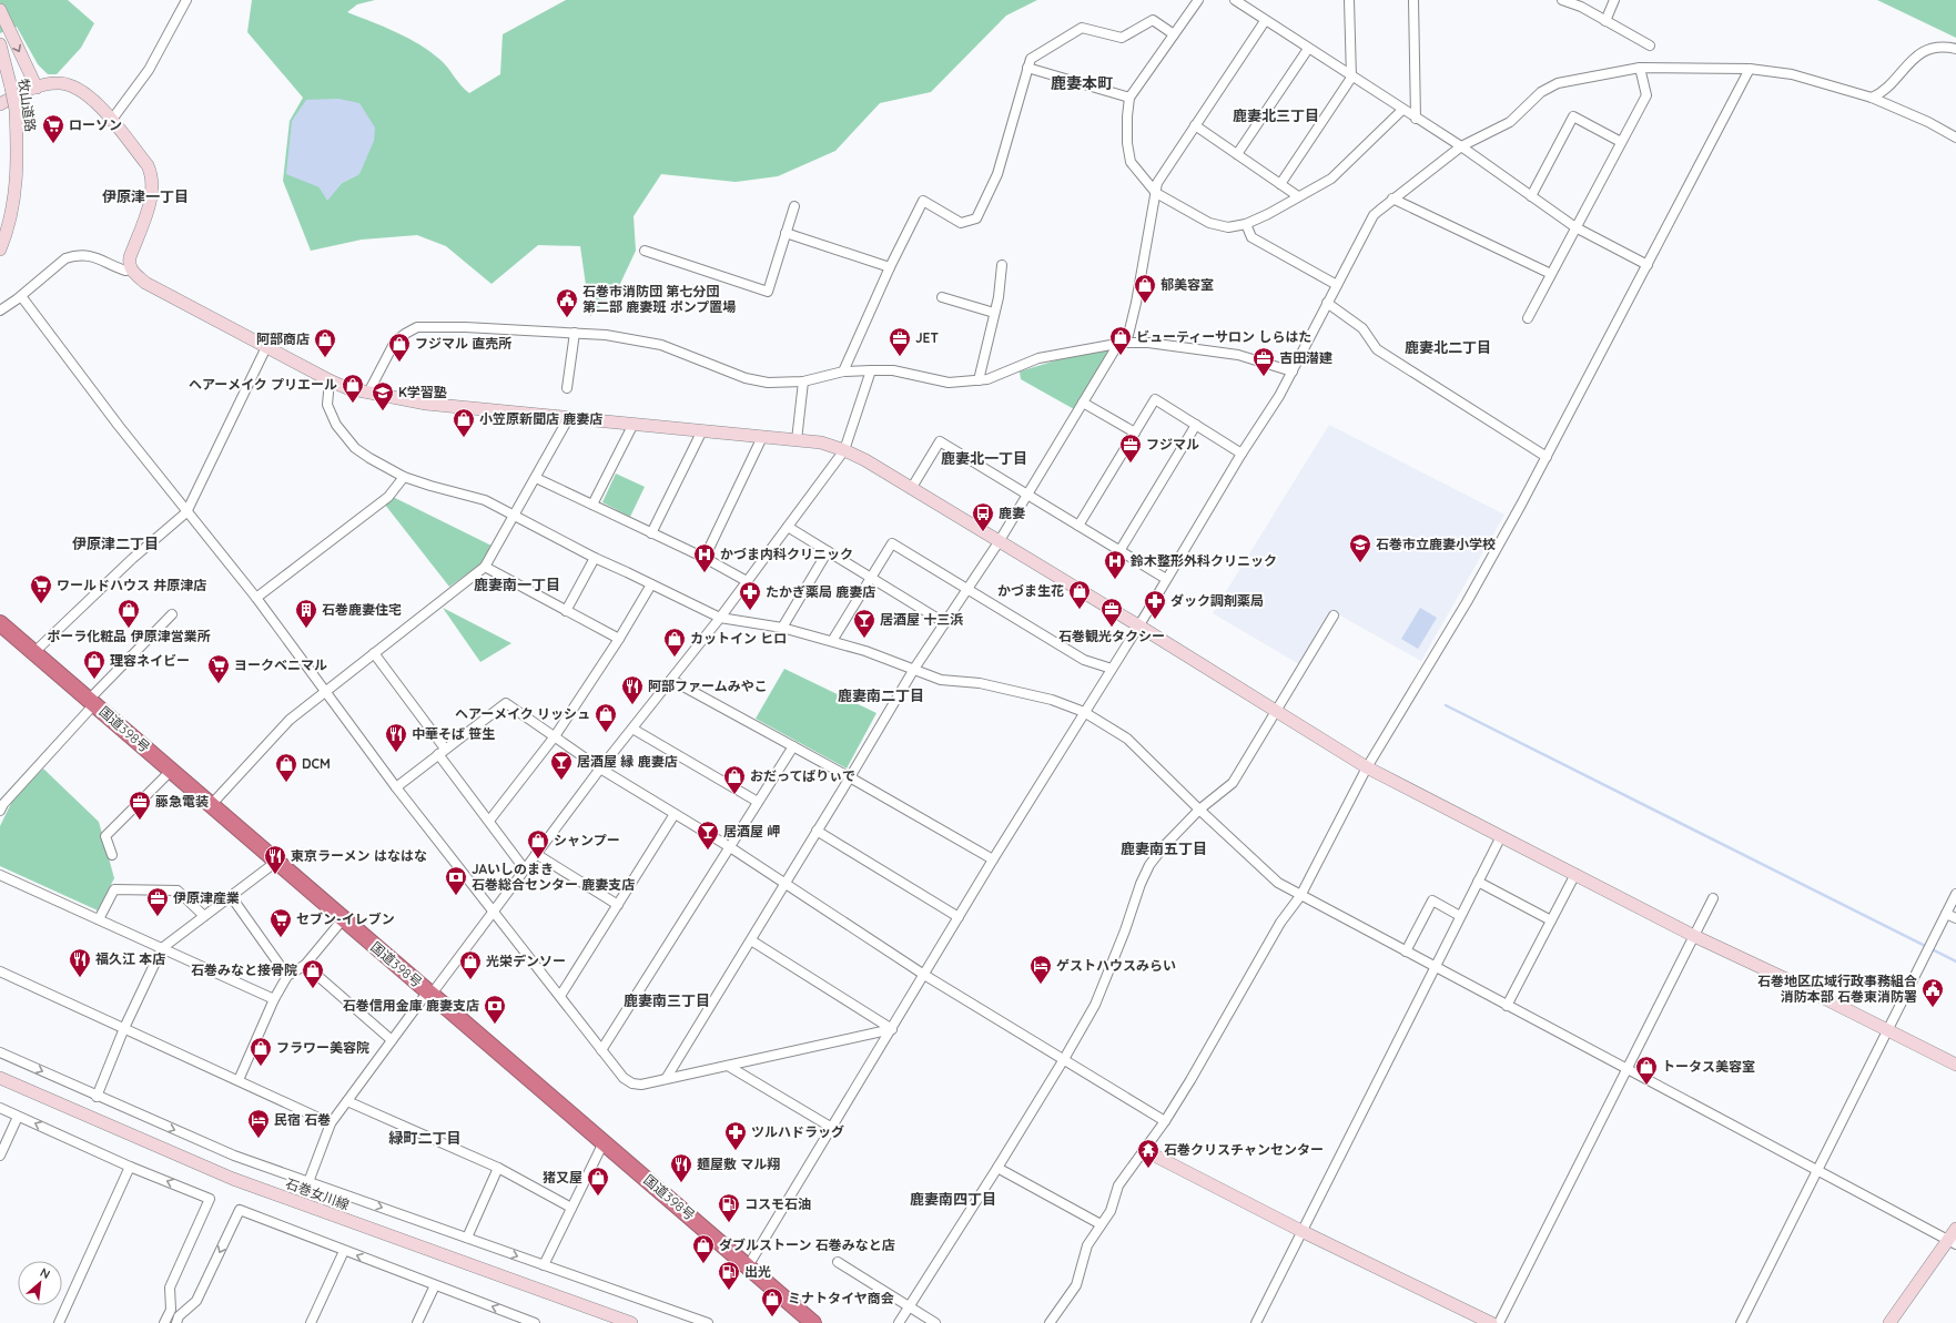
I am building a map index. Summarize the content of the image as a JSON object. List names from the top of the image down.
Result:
{
  "streets": {
    "highway": ["国道398号"],
    "street": ["牧山道路", "石巻女川線"]
  },
  "districts": [
    "鹿妻本町",
    "鹿妻北三丁目",
    "伊原津一丁目",
    "鹿妻北二丁目",
    "鹿妻北一丁目",
    "伊原津二丁目",
    "鹿妻南一丁目",
    "鹿妻南二丁目",
    "鹿妻南五丁目",
    "鹿妻南三丁目",
    "緑町二丁目",
    "鹿妻南四丁目"
  ],
  "places": {
    "supermarket": [
      "ローソン",
      "ワールドハウス 井原津店",
      "ヨークベニマル",
      "セブン-イレブン"
    ],
    "shop": [
      "郁美容室",
      "ビューティーサロン しらはた",
      "阿部商店",
      "フジマル 直売所",
      "ヘアーメイク プリエール",
      "小笠原新聞店 鹿妻店",
      "かづま生花",
      "ポーラ化粧品 伊原津営業所",
      "カットイン ヒロ",
      "理容ネイビー",
      "ヘアーメイク リッシュ",
      "DCM",
      "おだってばりぃで",
      "シャンプー",
      "光栄デンソー",
      "石巻みなと接骨院",
      "フラワー美容院",
      "トータス美容室",
      "猪又屋",
      "ダブルストーン 石巻みなと店",
      "ミナトタイヤ商会"
    ],
    "public building": ["石巻市消防団 第七分団 第二部 鹿妻班 ポンプ置場", "石巻地区広域行政事務組合 消防本部 石巻東消防署"],
    "office": [
      "JET",
      "吉田潜建",
      "フジマル",
      "石巻観光タクシー",
      "藤急電装",
      "伊原津産業"
    ],
    "school or university": ["K学習塾", "石巻市立鹿妻小学校"],
    "bus stop": ["鹿妻"],
    "hospital": ["かづま内科クリニック", "鈴木整形外科クリニック"],
    "pharmacy": ["たかぎ薬局 鹿妻店", "ダック調剤薬局", "ツルハドラッグ"],
    "building": ["石巻鹿妻住宅"],
    "bar": ["居酒屋 十三浜", "居酒屋 縁 鹿妻店", "居酒屋 岬"],
    "restaurant": [
      "阿部ファームみやこ",
      "中華そば 笹生",
      "東京ラーメン はなはな",
      "福久江 本店",
      "麺屋敷 マル翔"
    ],
    "bank": ["JAいしのまき 石巻総合センター 鹿妻支店", "石巻信用金庫 鹿妻支店"],
    "hotel": ["ゲストハウスみらい", "民宿 石巻"],
    "temple": ["石巻クリスチャンセンター"],
    "fuel station": ["コスモ石油", "出光"]
  },
  "north": "top right"
}
